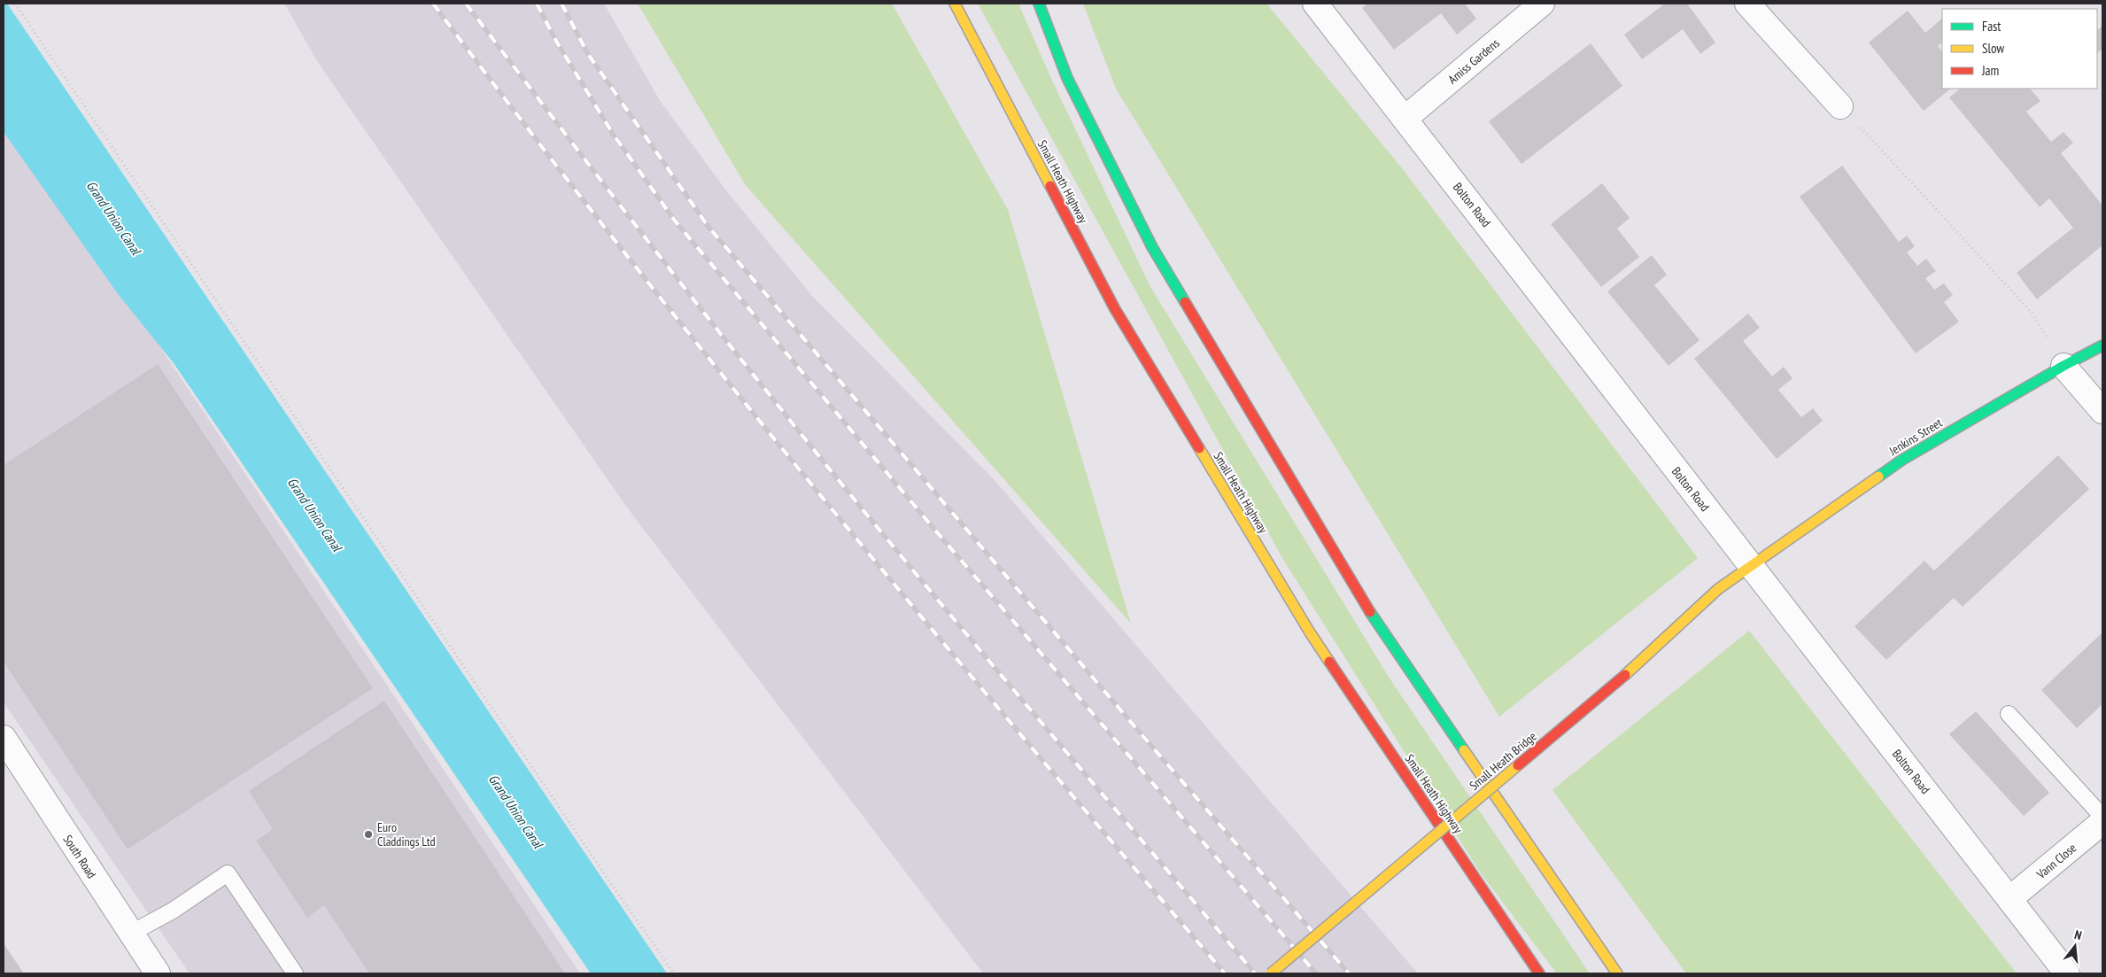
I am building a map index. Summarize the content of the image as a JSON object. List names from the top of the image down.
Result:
{
  "streets": {
    "main road": ["Small Heath Highway", "Jenkins Street", "Small Heath Bridge"],
    "street": [
      "Amiss Gardens",
      "Bolton Road",
      "South Road",
      "Vann Close"
    ]
  },
  "crossings": [
    ["Amiss Gardens", "Bolton Road"],
    ["Bolton Road", "Jenkins Street"],
    ["Bolton Road", "Small Heath Bridge"],
    ["Bolton Road", "Vann Close"],
    ["Jenkins Street", "Small Heath Bridge"]
  ],
  "water": ["Grand Union Canal"],
  "places": ["Euro Claddings Ltd"],
  "legend": ["Fast", "Slow", "Jam"],
  "north": "top"
}
